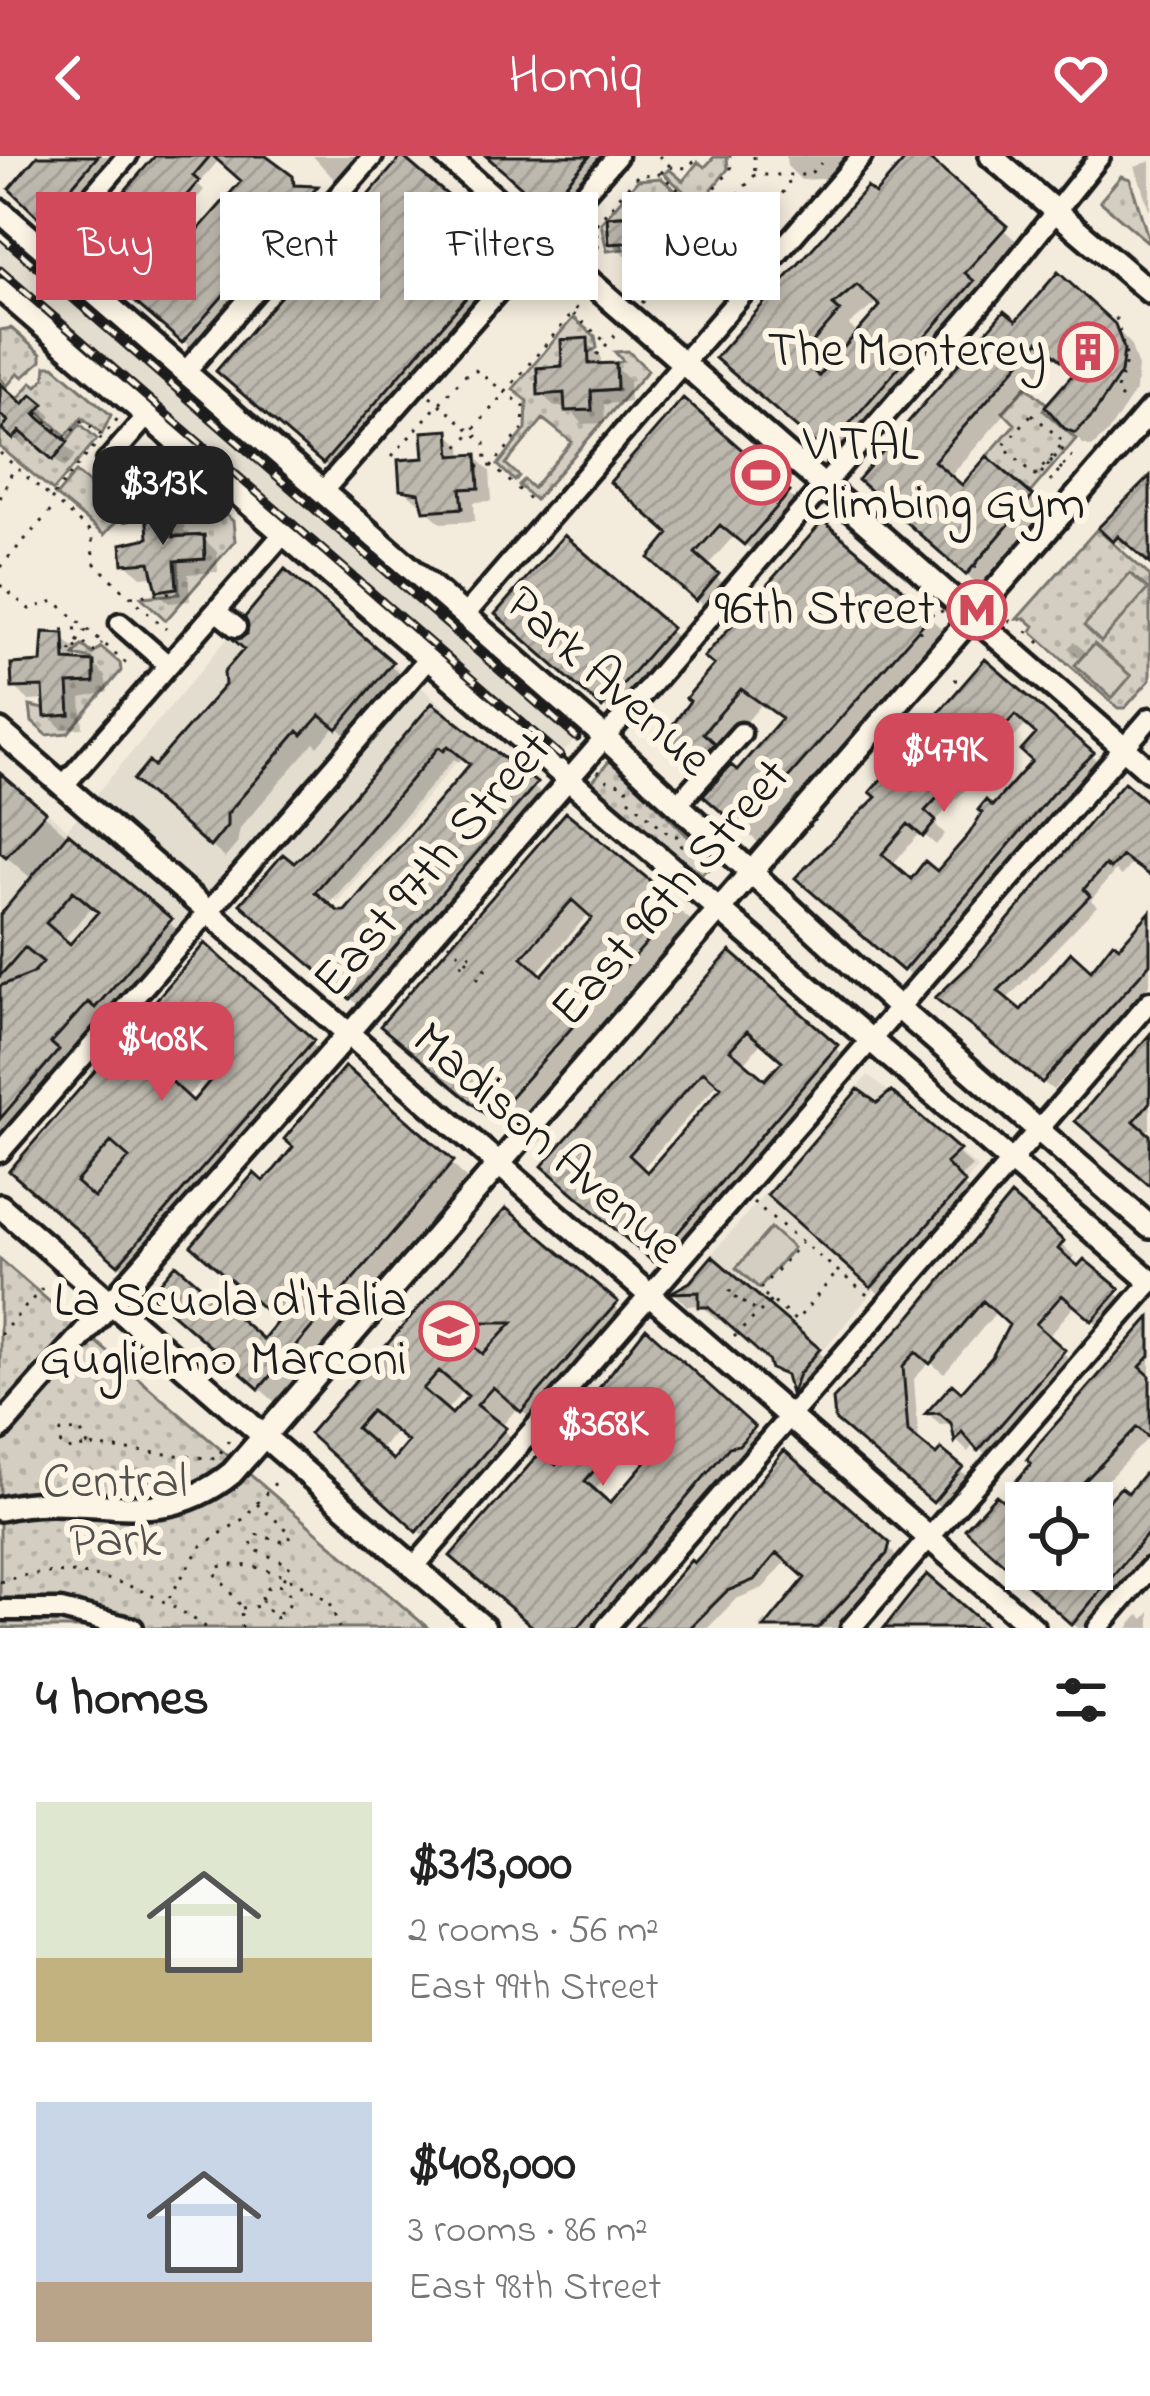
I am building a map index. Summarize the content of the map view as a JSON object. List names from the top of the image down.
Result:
{
  "streets": {
    "main road": [
      "Park Avenue",
      "East 97th Street",
      "East 96th Street",
      "Madison Avenue"
    ]
  },
  "crossings": [
    ["Park Avenue", "East 97th Street"],
    ["Park Avenue", "East 96th Street"],
    ["East 97th Street", "Madison Avenue"],
    ["East 96th Street", "Madison Avenue"]
  ],
  "parks": ["Central Park"],
  "places": {
    "building": ["The Monterey"],
    "sports": ["VITAL Climbing Gym"],
    "metro station": ["96th Street"],
    "school or university": ["La Scuola d'Italia Guglielmo Marconi"]
  },
  "page": {
    "header": "Homiq",
    "chip": [
      "Buy",
      "Rent",
      "Filters",
      "New"
    ],
    "price": [
      "$313K",
      "$479K",
      "$408K",
      "$368K"
    ],
    "heading": "4 homes",
    "list": [
      {
        "name": "$313,000",
        "note": "2 rooms · 56 m² · East 99th Street"
      },
      {
        "name": "$408,000",
        "note": "3 rooms · 86 m² · East 98th Street"
      }
    ]
  }
}
